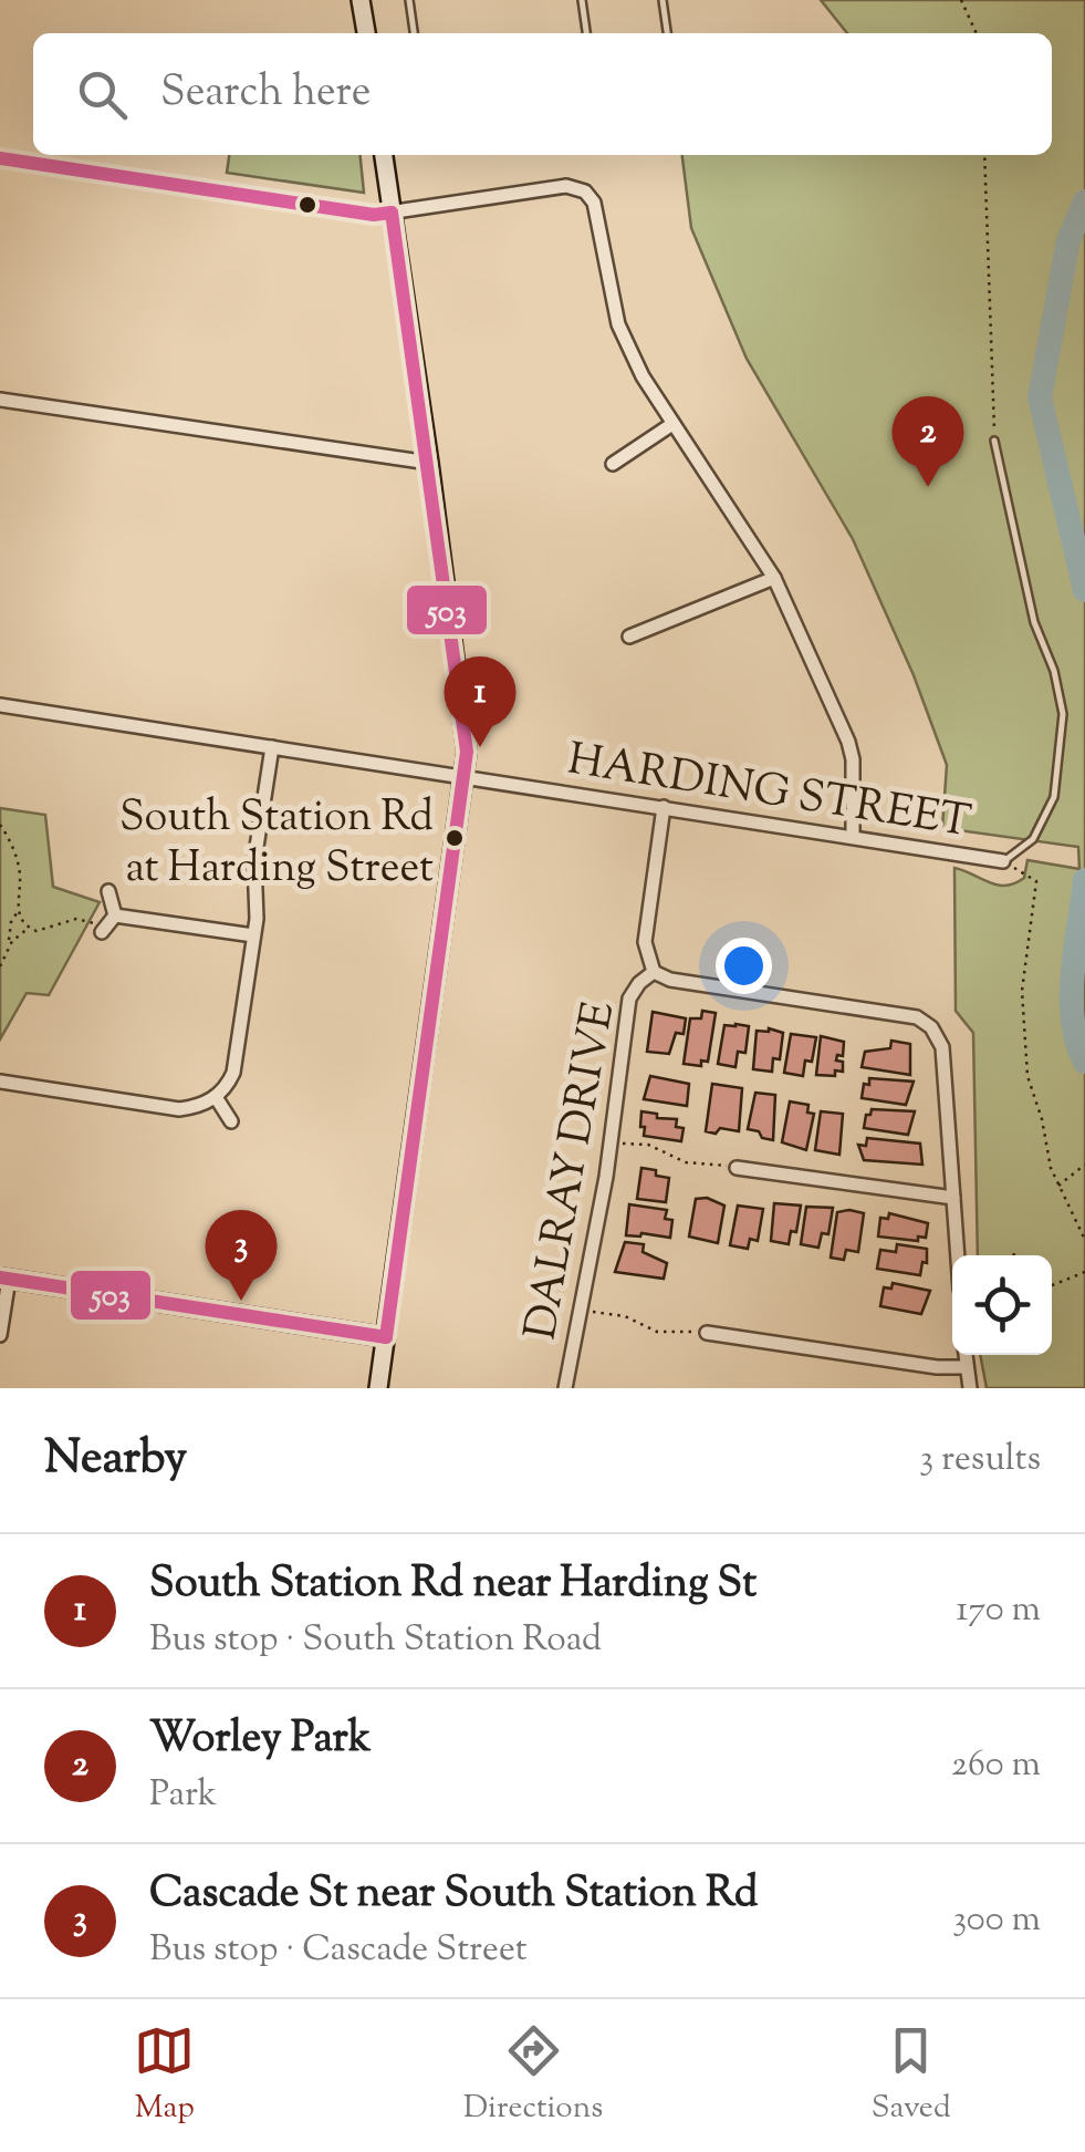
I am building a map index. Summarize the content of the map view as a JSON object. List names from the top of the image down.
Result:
{
  "streets": {
    "street": ["HARDING STREET", "DALRAY DRIVE"]
  },
  "places": ["South Station Rd at Harding Street"],
  "lines": ["transit line 503"],
  "page": {
    "search": "Search here",
    "pins": ["2", "1", "3"],
    "heading": ["Nearby", "3 results"],
    "list": [
      {
        "mark": "1",
        "name": "South Station Rd near Harding St",
        "note": "Bus stop · South Station Road",
        "value": "170 m"
      },
      {
        "mark": "2",
        "name": "Worley Park",
        "note": "Park",
        "value": "260 m"
      },
      {
        "mark": "3",
        "name": "Cascade St near South Station Rd",
        "note": "Bus stop · Cascade Street",
        "value": "300 m"
      }
    ],
    "nav": ["Map", "Directions", "Saved"]
  }
}
